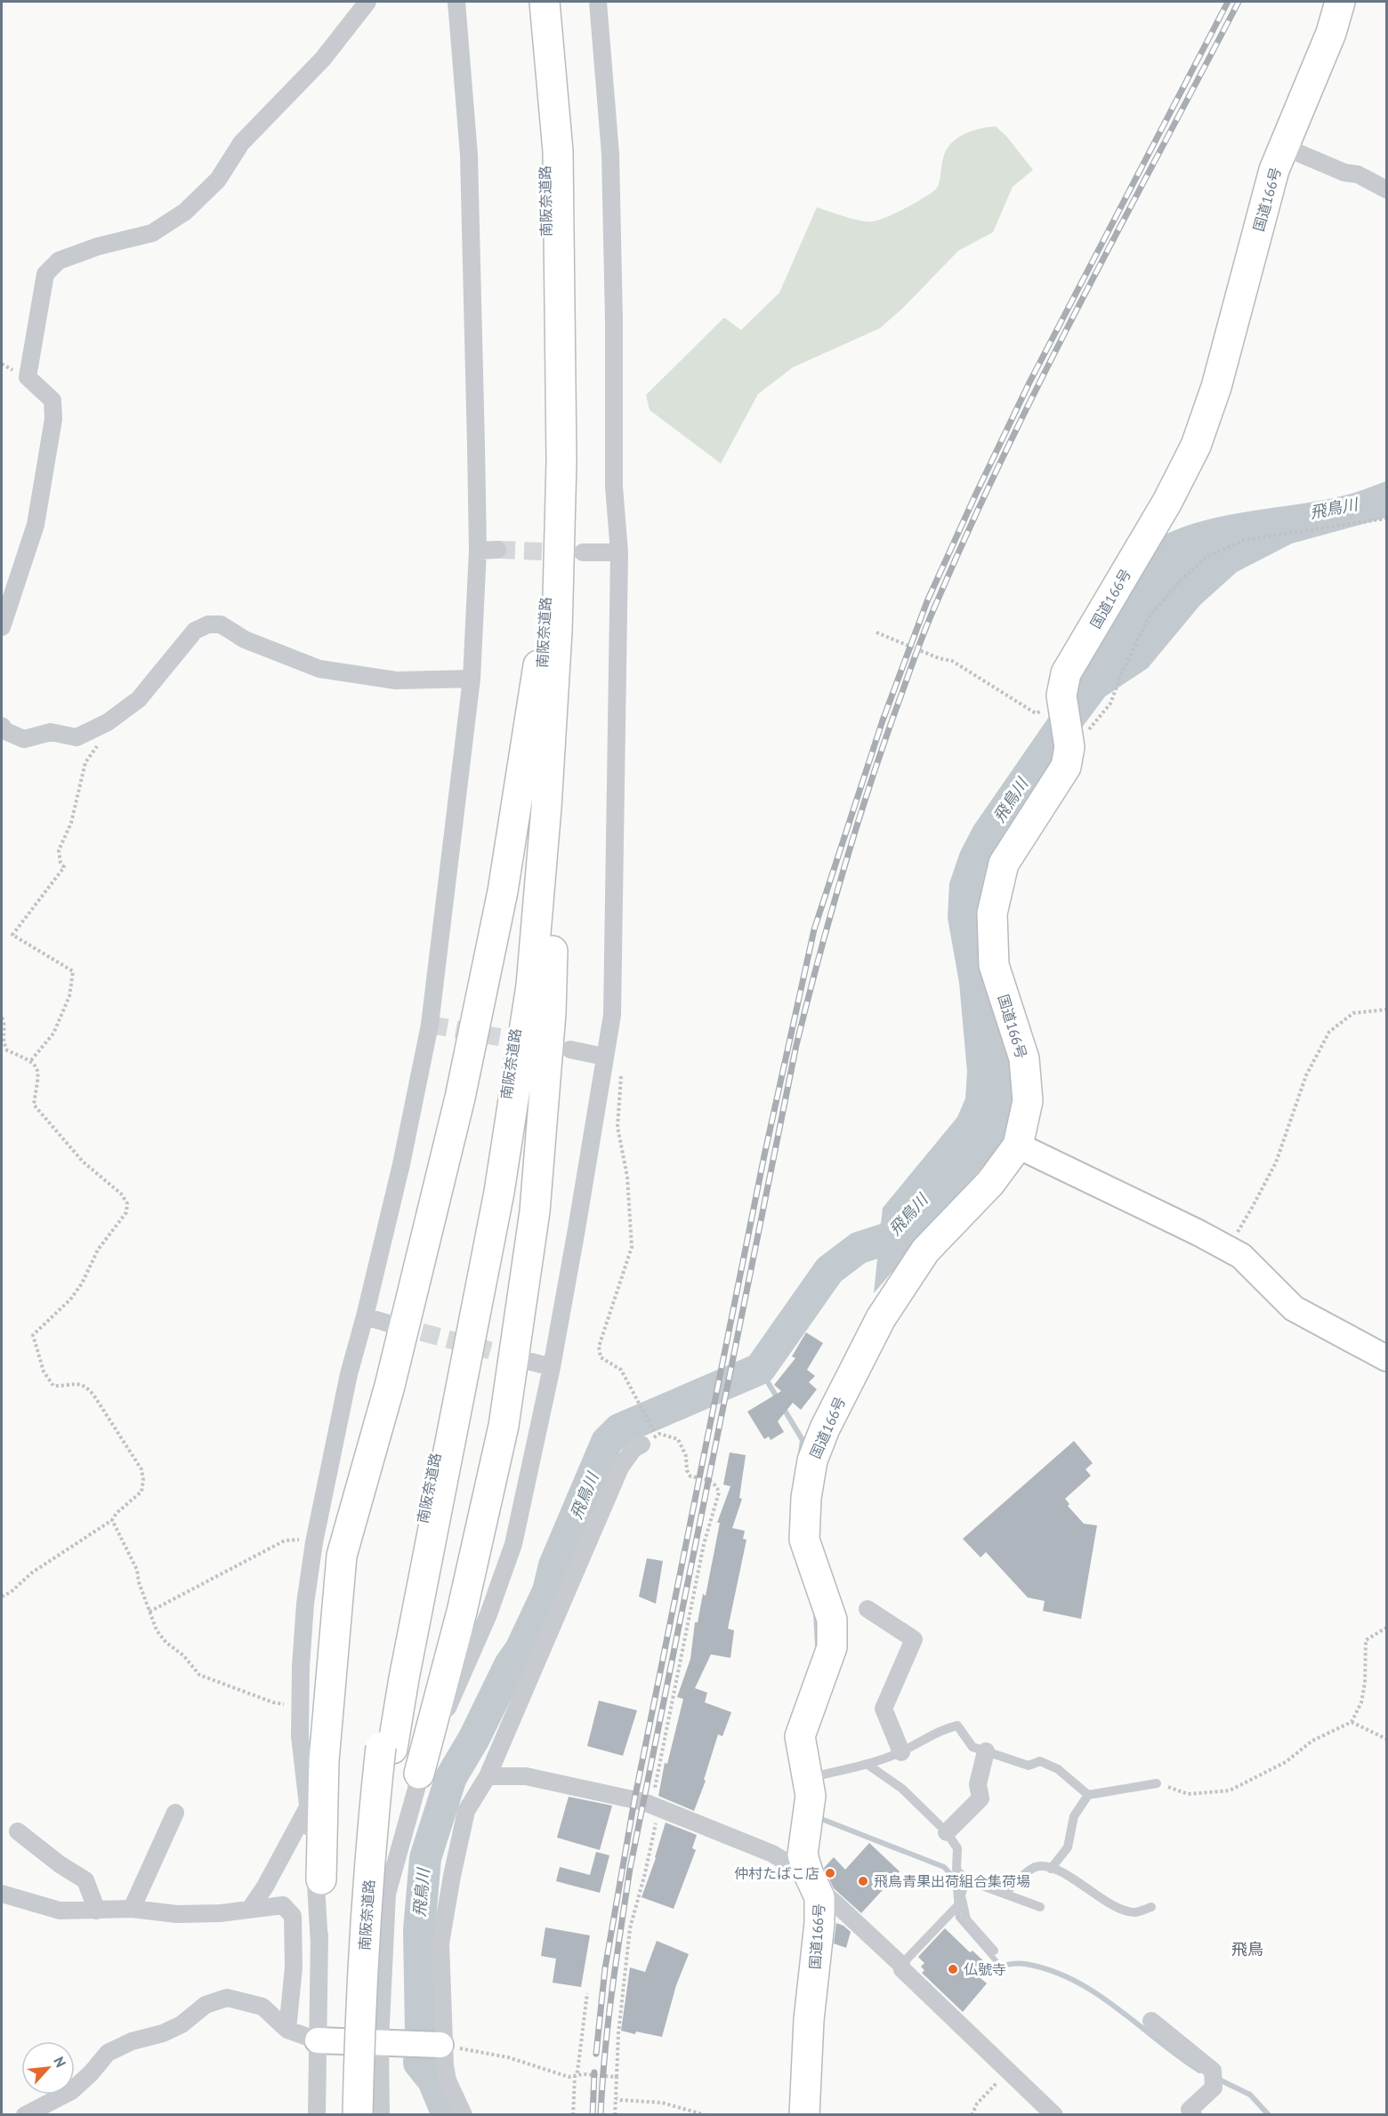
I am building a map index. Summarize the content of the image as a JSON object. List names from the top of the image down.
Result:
{
  "streets": {
    "highway": ["国道166号", "南阪奈道路"]
  },
  "districts": ["飛鳥"],
  "water": ["飛鳥川"],
  "places": ["仲村たばこ店", "飛鳥青果出荷組合集荷場", "仏號寺"],
  "north": "top right"
}
